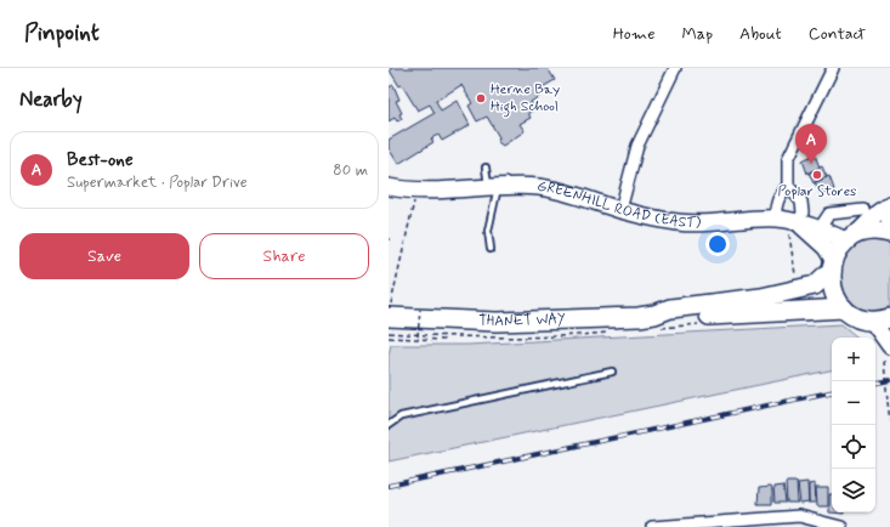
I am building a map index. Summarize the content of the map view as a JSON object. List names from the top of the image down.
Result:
{
  "streets": {
    "main road": ["THANET WAY"],
    "street": ["GREENHILL ROAD (EAST)"]
  },
  "crossings": [
    ["GREENHILL ROAD (EAST)", "THANET WAY"]
  ],
  "places": ["Herne Bay High School", "Poplar Stores"],
  "page": {
    "header": "Pinpoint",
    "nav": [
      "Home",
      "Map",
      "About",
      "Contact"
    ],
    "heading": "Nearby",
    "pins": "A",
    "list": [
      {
        "mark": "A",
        "name": "Best-one",
        "note": "Supermarket · Poplar Drive",
        "value": "80 m"
      }
    ],
    "buttons": ["Save", "Share"],
    "map_buttons": ["+", "−"]
  }
}
